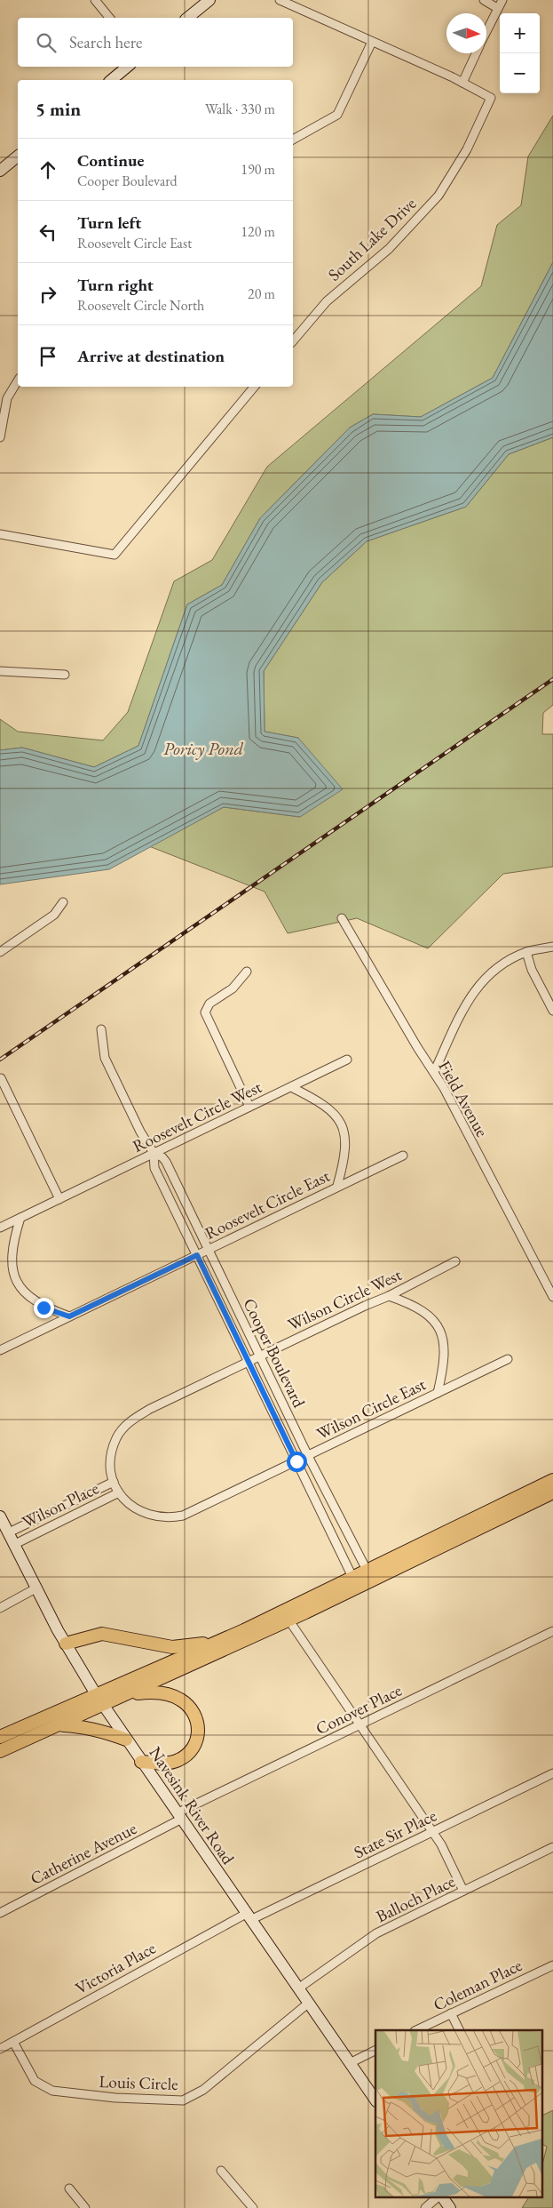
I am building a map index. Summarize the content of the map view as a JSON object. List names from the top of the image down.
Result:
{
  "streets": {
    "main road": ["Navesink River Road"],
    "street": [
      "South Lake Drive",
      "Field Avenue",
      "Roosevelt Circle West",
      "Roosevelt Circle East",
      "Wilson Circle West",
      "Cooper Boulevard",
      "Wilson Circle East",
      "Wilson Place",
      "Conover Place",
      "State Sir Place",
      "Catherine Avenue",
      "Balloch Place",
      "Victoria Place",
      "Coleman Place",
      "Louis Circle"
    ]
  },
  "crossings": [
    ["Roosevelt Circle West", "Cooper Boulevard"],
    ["Roosevelt Circle East", "Cooper Boulevard"],
    ["Wilson Circle West", "Cooper Boulevard"],
    ["Wilson Circle West", "Wilson Circle East"],
    ["Wilson Circle West", "Wilson Place"],
    ["Cooper Boulevard", "Wilson Circle East"],
    ["Wilson Circle East", "Wilson Place"],
    ["Wilson Place", "Navesink River Road"],
    ["Conover Place", "Navesink River Road"],
    ["Conover Place", "Catherine Avenue"],
    ["Navesink River Road", "State Sir Place"],
    ["Navesink River Road", "Catherine Avenue"],
    ["Navesink River Road", "Balloch Place"],
    ["Navesink River Road", "Victoria Place"],
    ["Navesink River Road", "Louis Circle"],
    ["State Sir Place", "Victoria Place"],
    ["Victoria Place", "Louis Circle"]
  ],
  "water": ["Poricy Pond"],
  "north": "right",
  "page": {
    "map_buttons": ["+", "−"],
    "search": "Search here",
    "heading": ["5 min", "Walk · 330 m"],
    "list": [
      ["Continue", "Cooper Boulevard", "190 m"],
      ["Turn left", "Roosevelt Circle East", "120 m"],
      ["Turn right", "Roosevelt Circle North", "20 m"],
      "Arrive at destination"
    ]
  }
}
